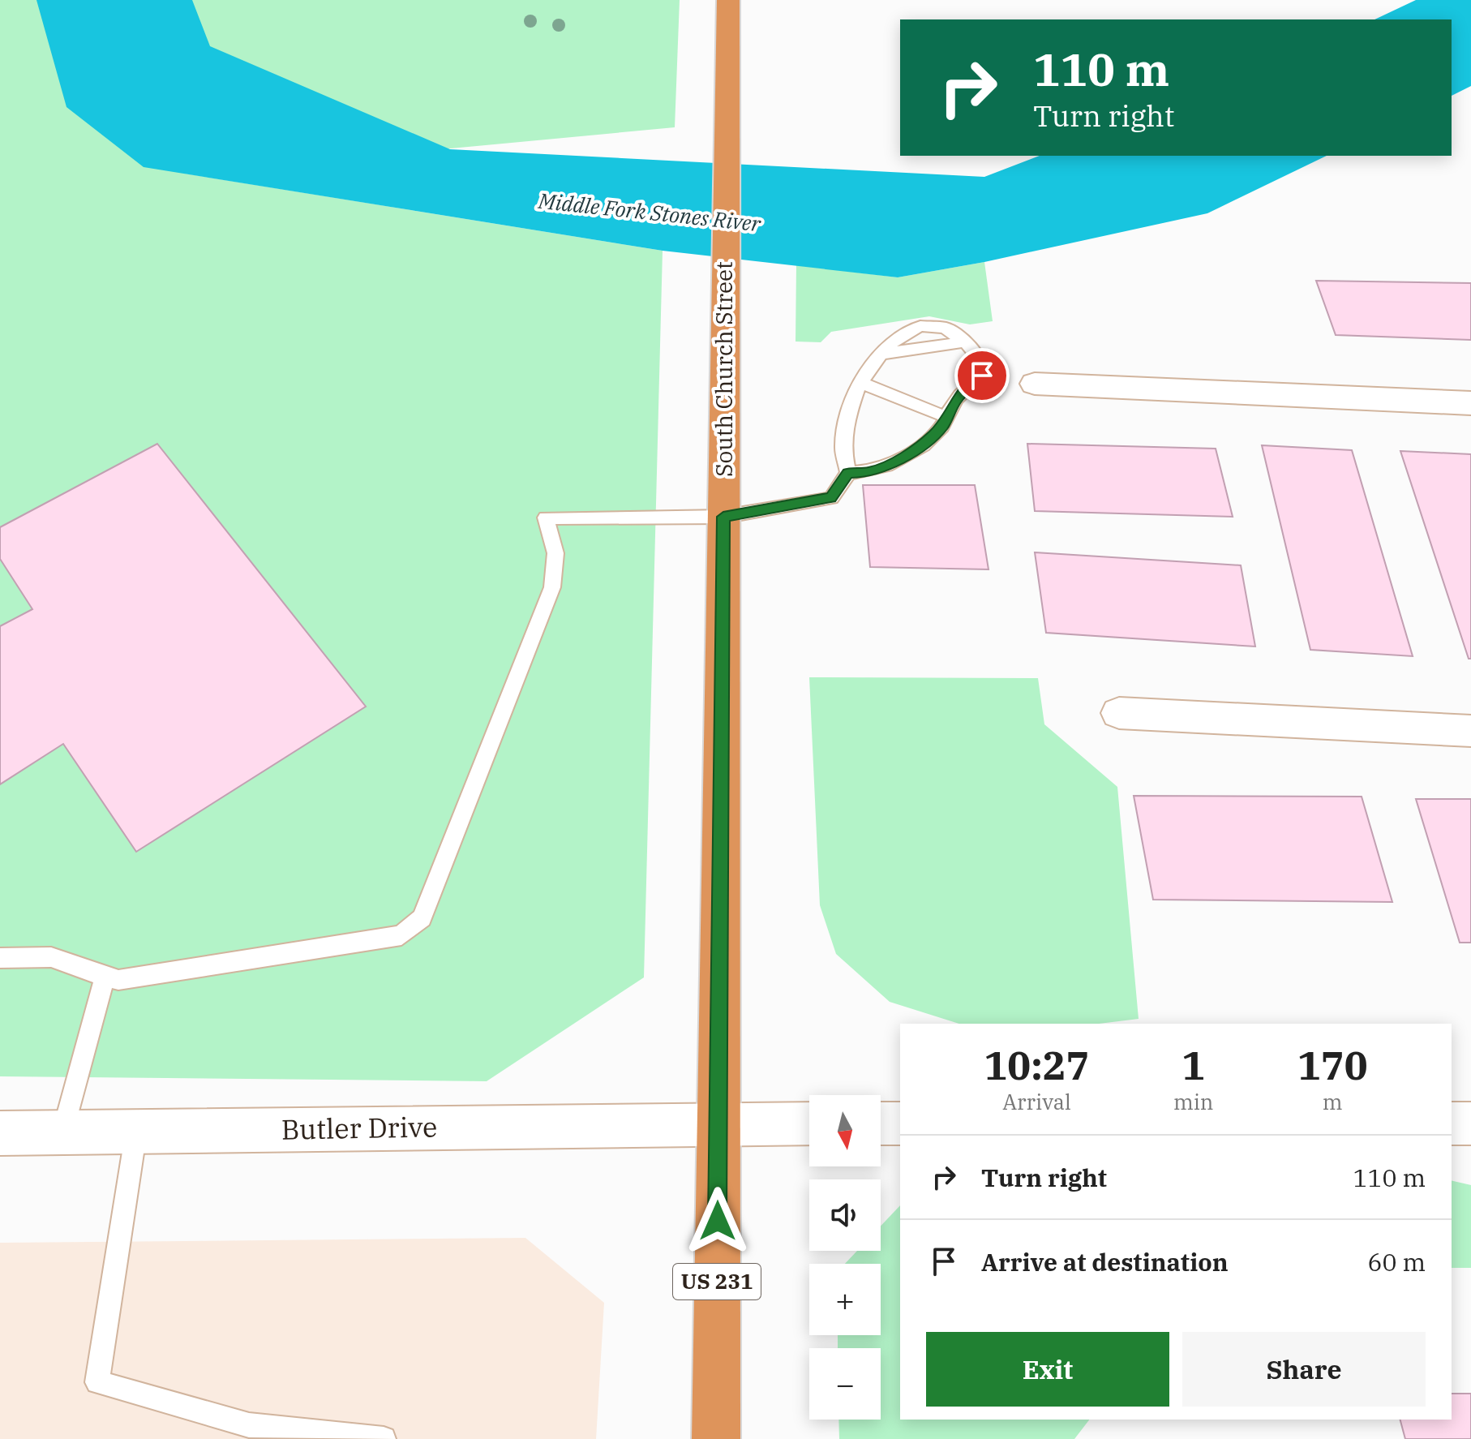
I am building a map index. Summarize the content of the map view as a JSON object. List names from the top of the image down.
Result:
{
  "streets": {
    "highway": ["South Church Street", "US 231"],
    "street": ["Butler Drive"]
  },
  "crossings": [
    ["South Church Street", "Butler Drive"]
  ],
  "water": ["Middle Fork Stones River"],
  "north": "bottom",
  "page": {
    "turn": ["110 m", "Turn right"],
    "eta": [
      "10:27",
      "Arrival",
      "1",
      "min",
      "170",
      "m"
    ],
    "map_buttons": ["+", "−"],
    "list": [
      {
        "name": "Turn right",
        "value": "110 m"
      },
      {
        "name": "Arrive at destination",
        "value": "60 m"
      }
    ],
    "buttons": ["Exit", "Share"]
  }
}
